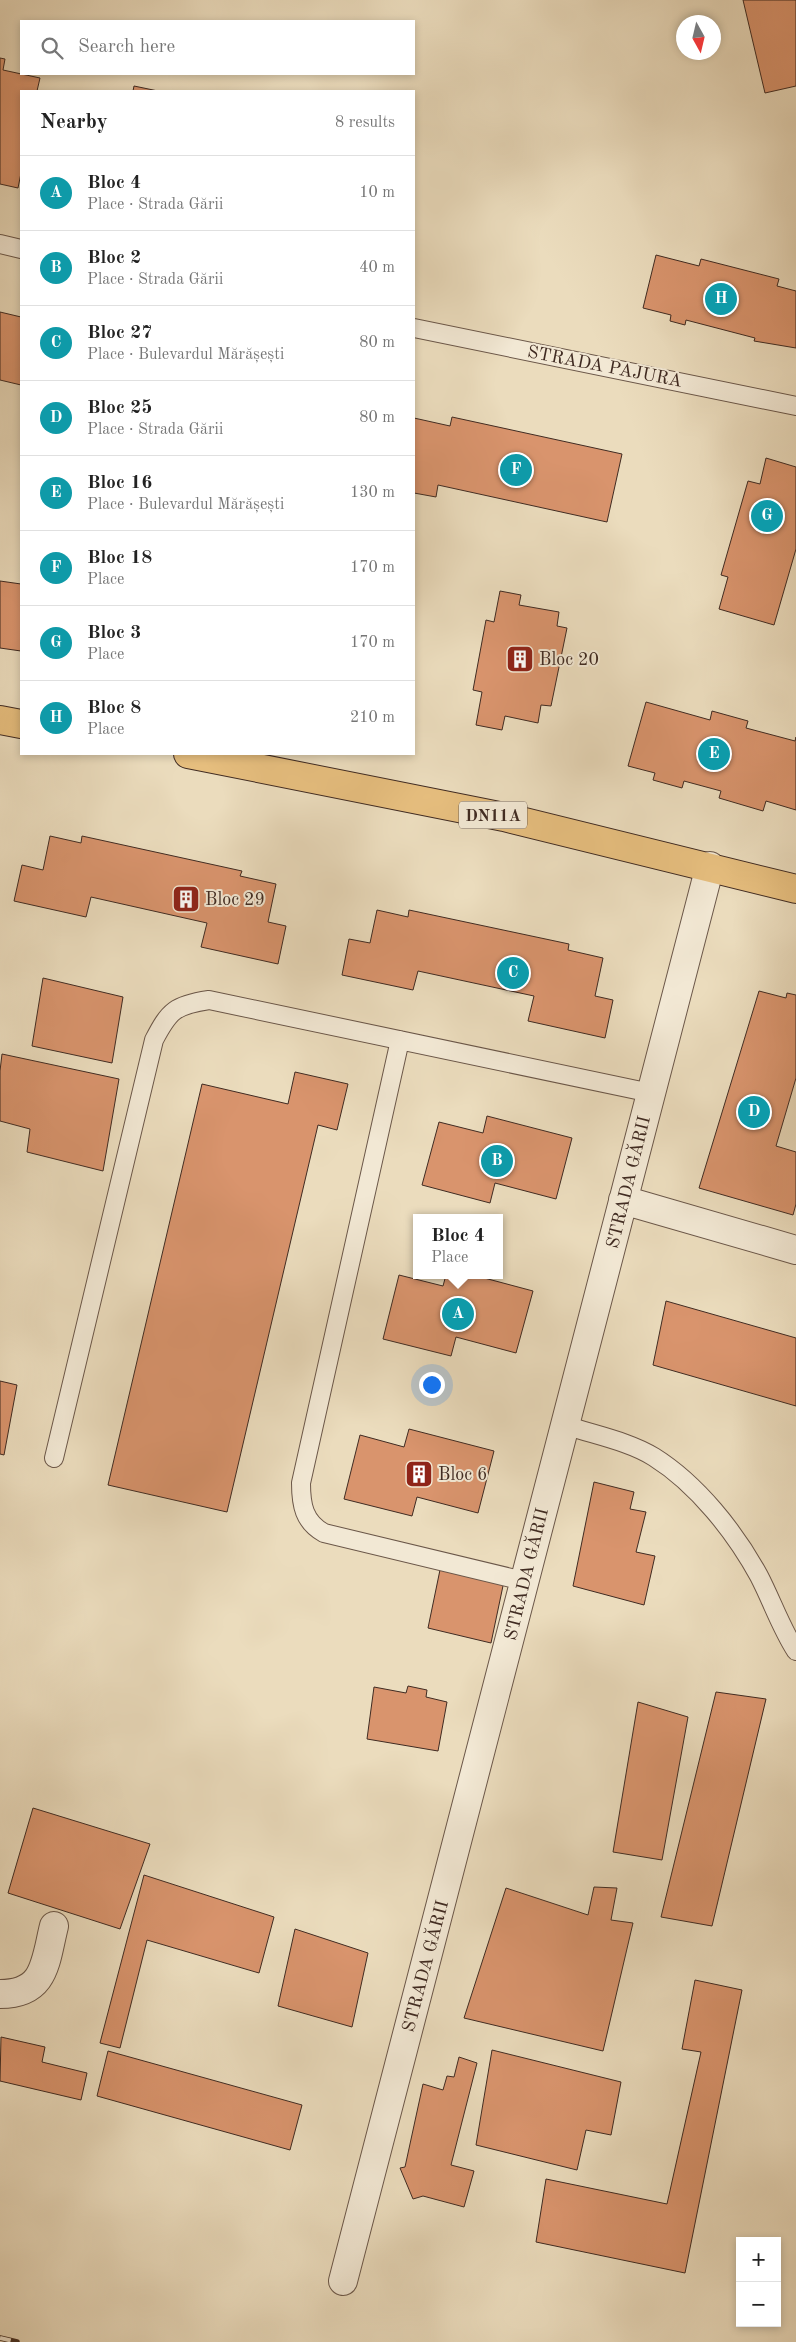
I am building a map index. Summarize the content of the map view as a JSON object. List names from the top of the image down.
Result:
{
  "streets": {
    "main road": ["DN11A"],
    "street": ["STRADA GĂRII"],
    "lane": ["STRADA PAJURA"]
  },
  "crossings": [
    ["DN11A", "STRADA GĂRII"]
  ],
  "places": {
    "building": ["Bloc 20", "Bloc 29", "Bloc 6"]
  },
  "north": "bottom",
  "page": {
    "search": "Search here",
    "heading": ["Nearby", "8 results"],
    "list": [
      {
        "mark": "A",
        "name": "Bloc 4",
        "note": "Place · Strada Gării",
        "value": "10 m"
      },
      {
        "mark": "B",
        "name": "Bloc 2",
        "note": "Place · Strada Gării",
        "value": "40 m"
      },
      {
        "mark": "C",
        "name": "Bloc 27",
        "note": "Place · Bulevardul Mărășești",
        "value": "80 m"
      },
      {
        "mark": "D",
        "name": "Bloc 25",
        "note": "Place · Strada Gării",
        "value": "80 m"
      },
      {
        "mark": "E",
        "name": "Bloc 16",
        "note": "Place · Bulevardul Mărășești",
        "value": "130 m"
      },
      {
        "mark": "F",
        "name": "Bloc 18",
        "note": "Place",
        "value": "170 m"
      },
      {
        "mark": "G",
        "name": "Bloc 3",
        "note": "Place",
        "value": "170 m"
      },
      {
        "mark": "H",
        "name": "Bloc 8",
        "note": "Place",
        "value": "210 m"
      }
    ],
    "pins": [
      "H",
      "F",
      "G",
      "E",
      "C",
      "D",
      "B",
      "A"
    ],
    "popup": ["Bloc 4", "Place"],
    "map_buttons": ["+", "−"]
  }
}
